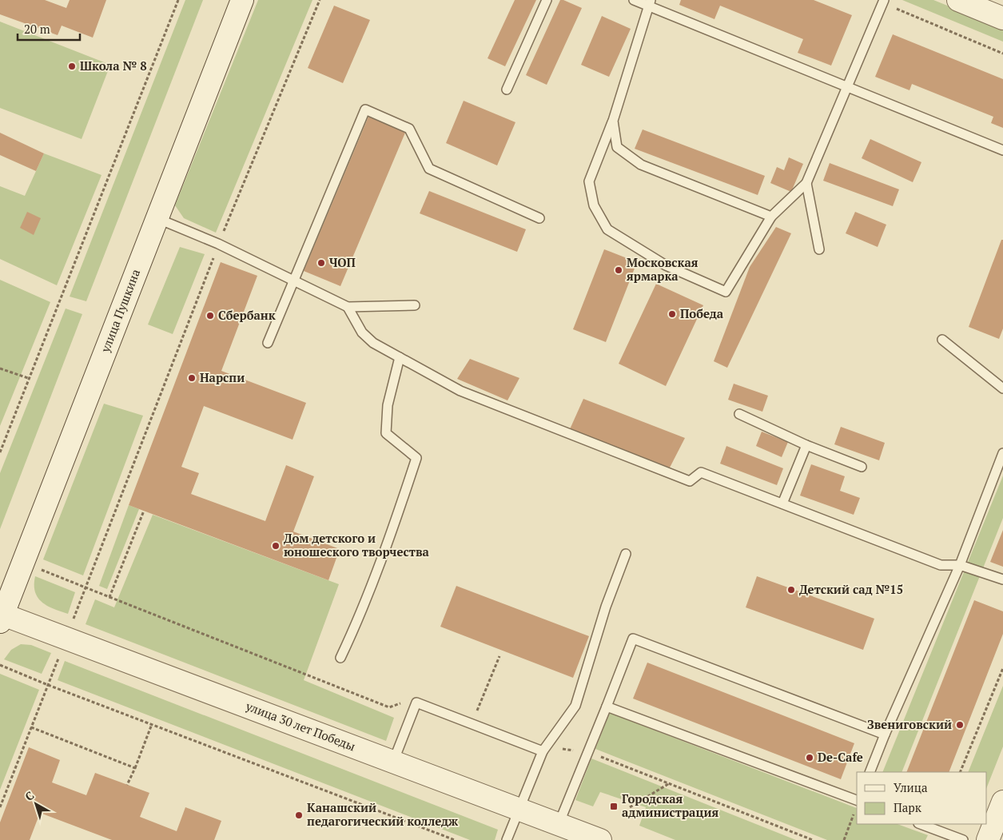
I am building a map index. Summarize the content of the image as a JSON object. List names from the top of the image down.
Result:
{
  "streets": {
    "street": ["улица Пушкина", "улица 30 лет Победы"]
  },
  "crossings": [
    ["улица Пушкина", "улица 30 лет Победы"]
  ],
  "places": {
    "other": [
      "Школа № 8",
      "ЧОП",
      "Московская ярмарка",
      "Победа",
      "Сбербанк",
      "Нарспи",
      "Дом детского и юношеского творчества",
      "Детский сад №15",
      "Звениговский",
      "De-Cafe",
      "Канашский педагогический колледж"
    ],
    "transit": ["Городская администрация"]
  },
  "legend": ["Улица", "Парк"],
  "scale_bar": "20 m",
  "north": "top left"
}
